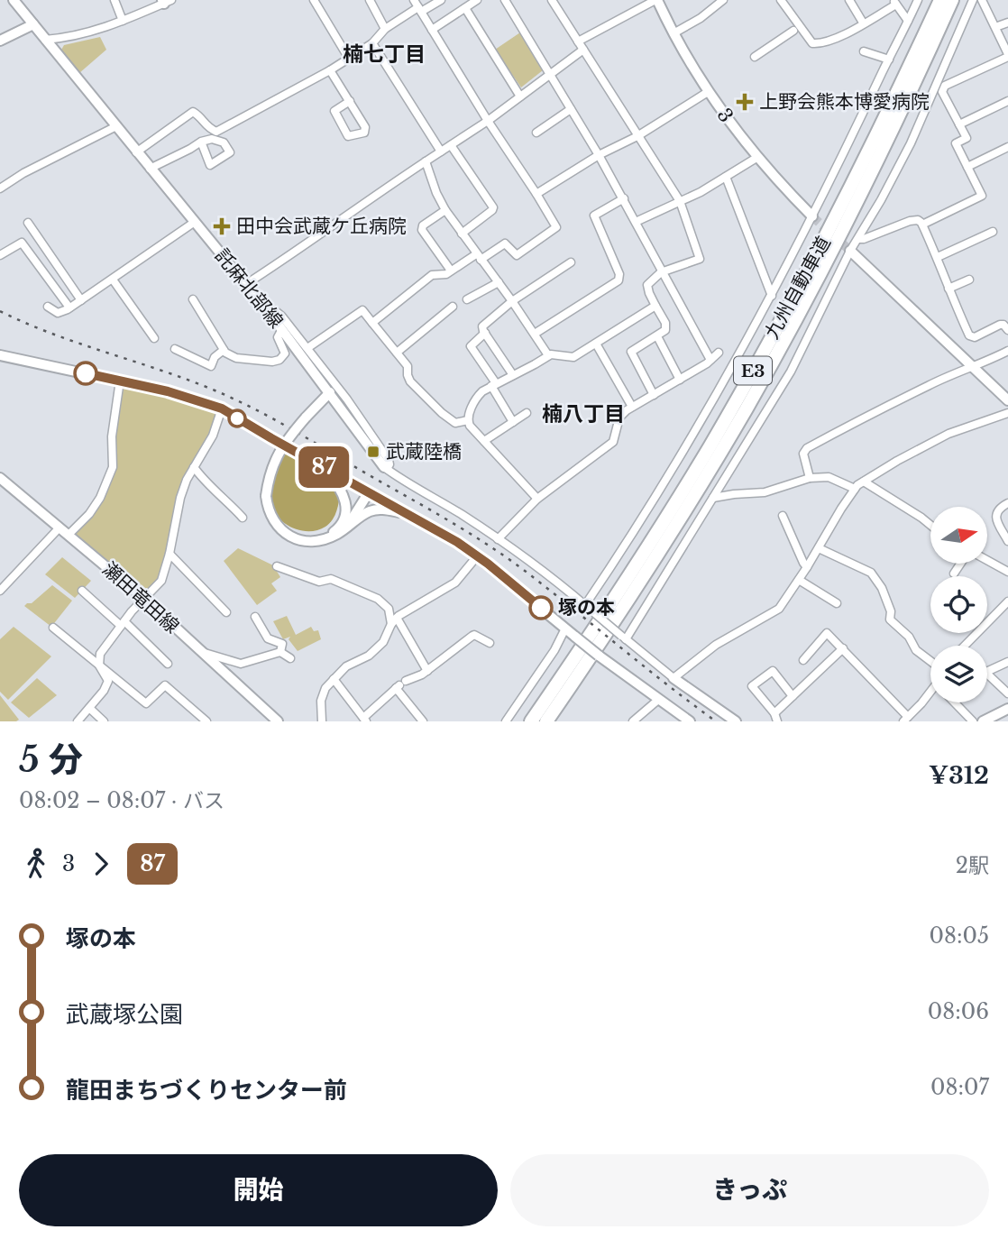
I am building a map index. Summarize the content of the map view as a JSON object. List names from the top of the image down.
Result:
{
  "streets": {
    "highway": ["九州自動車道", "E3"],
    "main road": ["3", "託麻北部線", "瀬田竜田線"]
  },
  "districts": ["楠七丁目", "楠八丁目"],
  "places": {
    "health": ["上野会熊本博愛病院", "田中会武蔵ケ丘病院"],
    "transit": ["武蔵陸橋"],
    "other": ["塚の本"]
  },
  "lines": ["bus line 87"],
  "north": "right",
  "page": {
    "on_map": "87",
    "heading": ["5 分", "08:02 – 08:07 · バス", "¥312"],
    "legs": ["3", "87", "2駅"],
    "list": [
      {
        "name": "塚の本",
        "value": "08:05"
      },
      {
        "name": "武蔵塚公園",
        "value": "08:06"
      },
      {
        "name": "龍田まちづくりセンター前",
        "value": "08:07"
      }
    ],
    "buttons": ["開始", "きっぷ"]
  }
}
